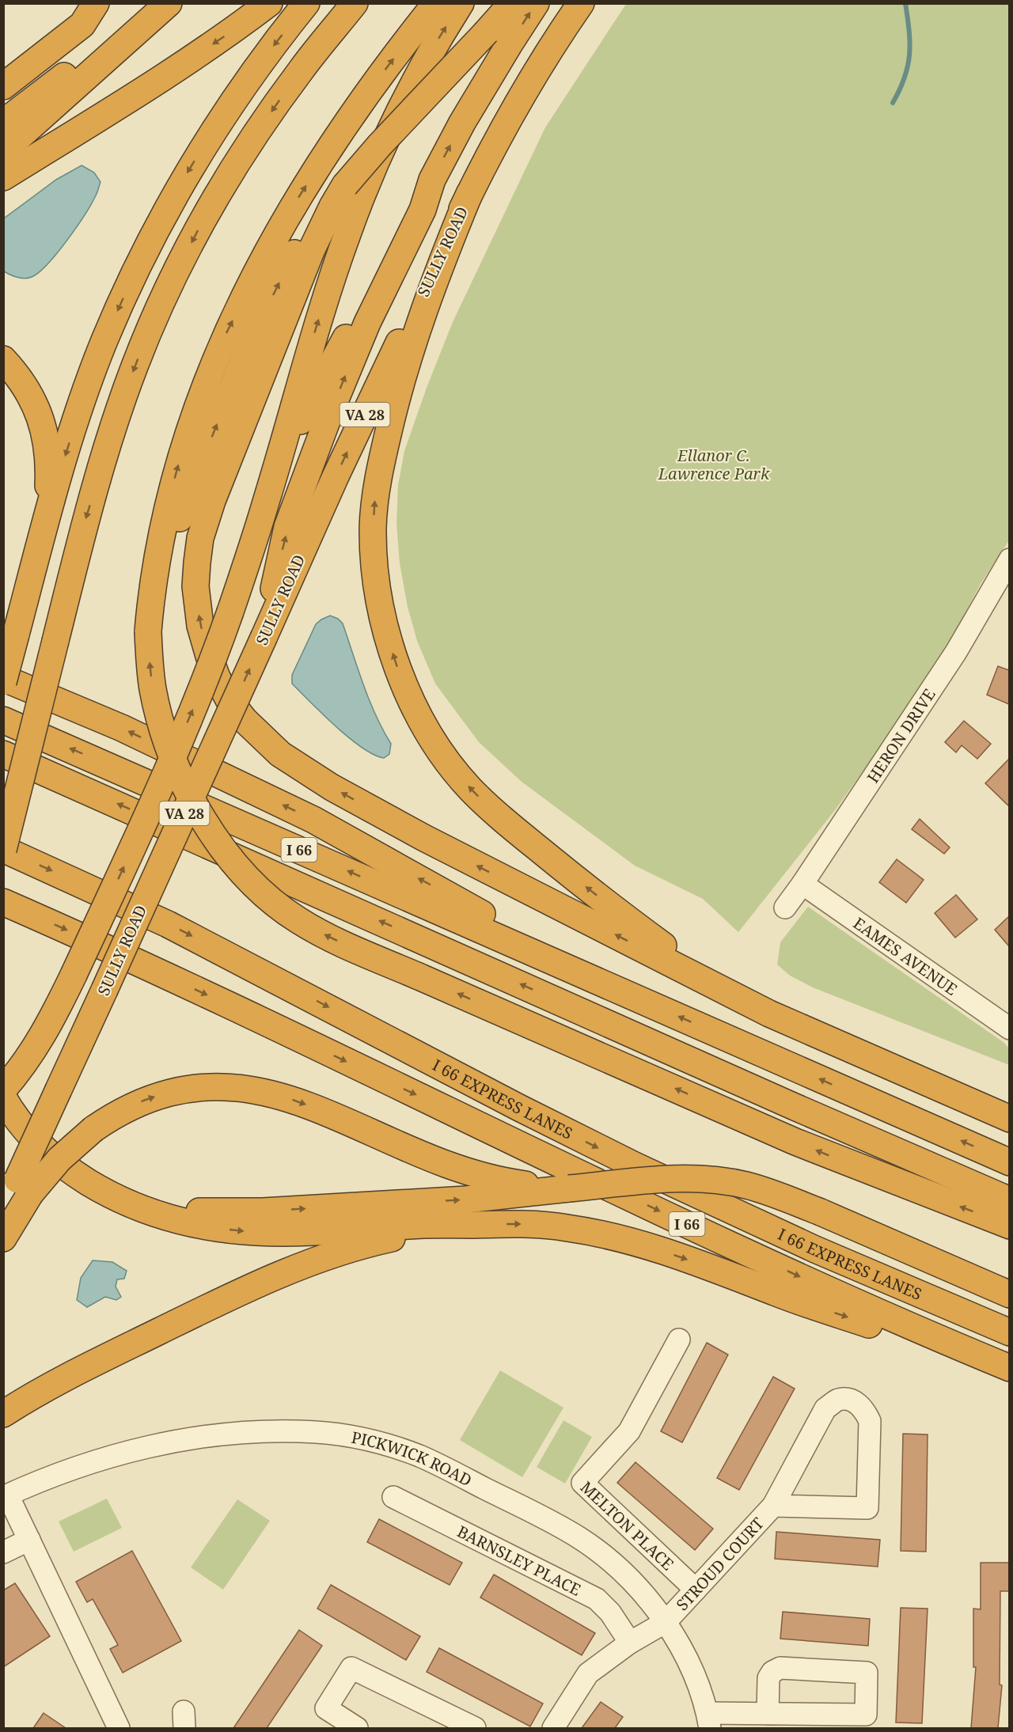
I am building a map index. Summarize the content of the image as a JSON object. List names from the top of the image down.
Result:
{
  "streets": {
    "highway": [
      "SULLY ROAD",
      "VA 28",
      "I 66",
      "I 66 EXPRESS LANES"
    ],
    "street": [
      "HERON DRIVE",
      "EAMES AVENUE",
      "PICKWICK ROAD",
      "MELTON PLACE",
      "BARNSLEY PLACE",
      "STROUD COURT"
    ]
  },
  "crossings": [
    ["HERON DRIVE", "EAMES AVENUE"],
    ["PICKWICK ROAD", "STROUD COURT"],
    ["MELTON PLACE", "STROUD COURT"],
    ["BARNSLEY PLACE", "STROUD COURT"]
  ],
  "parks": ["Ellanor C. Lawrence Park"]
}
